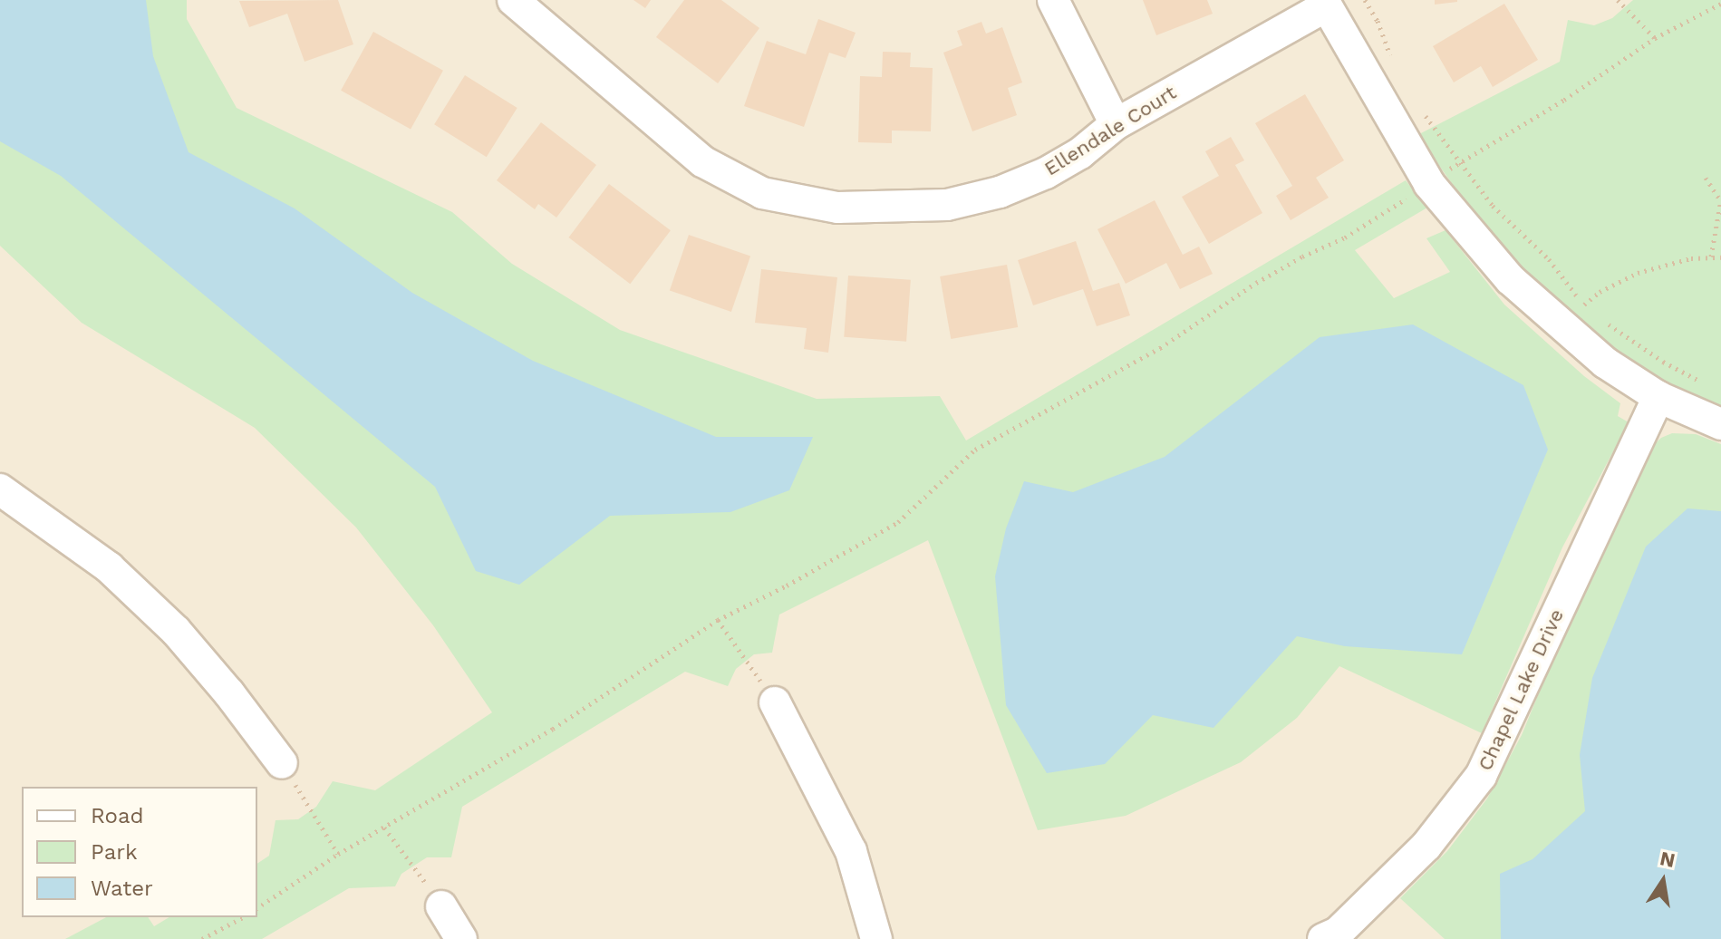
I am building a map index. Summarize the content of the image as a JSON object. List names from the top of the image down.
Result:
{
  "streets": {
    "street": ["Ellendale Court", "Chapel Lake Drive"]
  },
  "legend": ["Road", "Park", "Water"],
  "north": "top"
}
